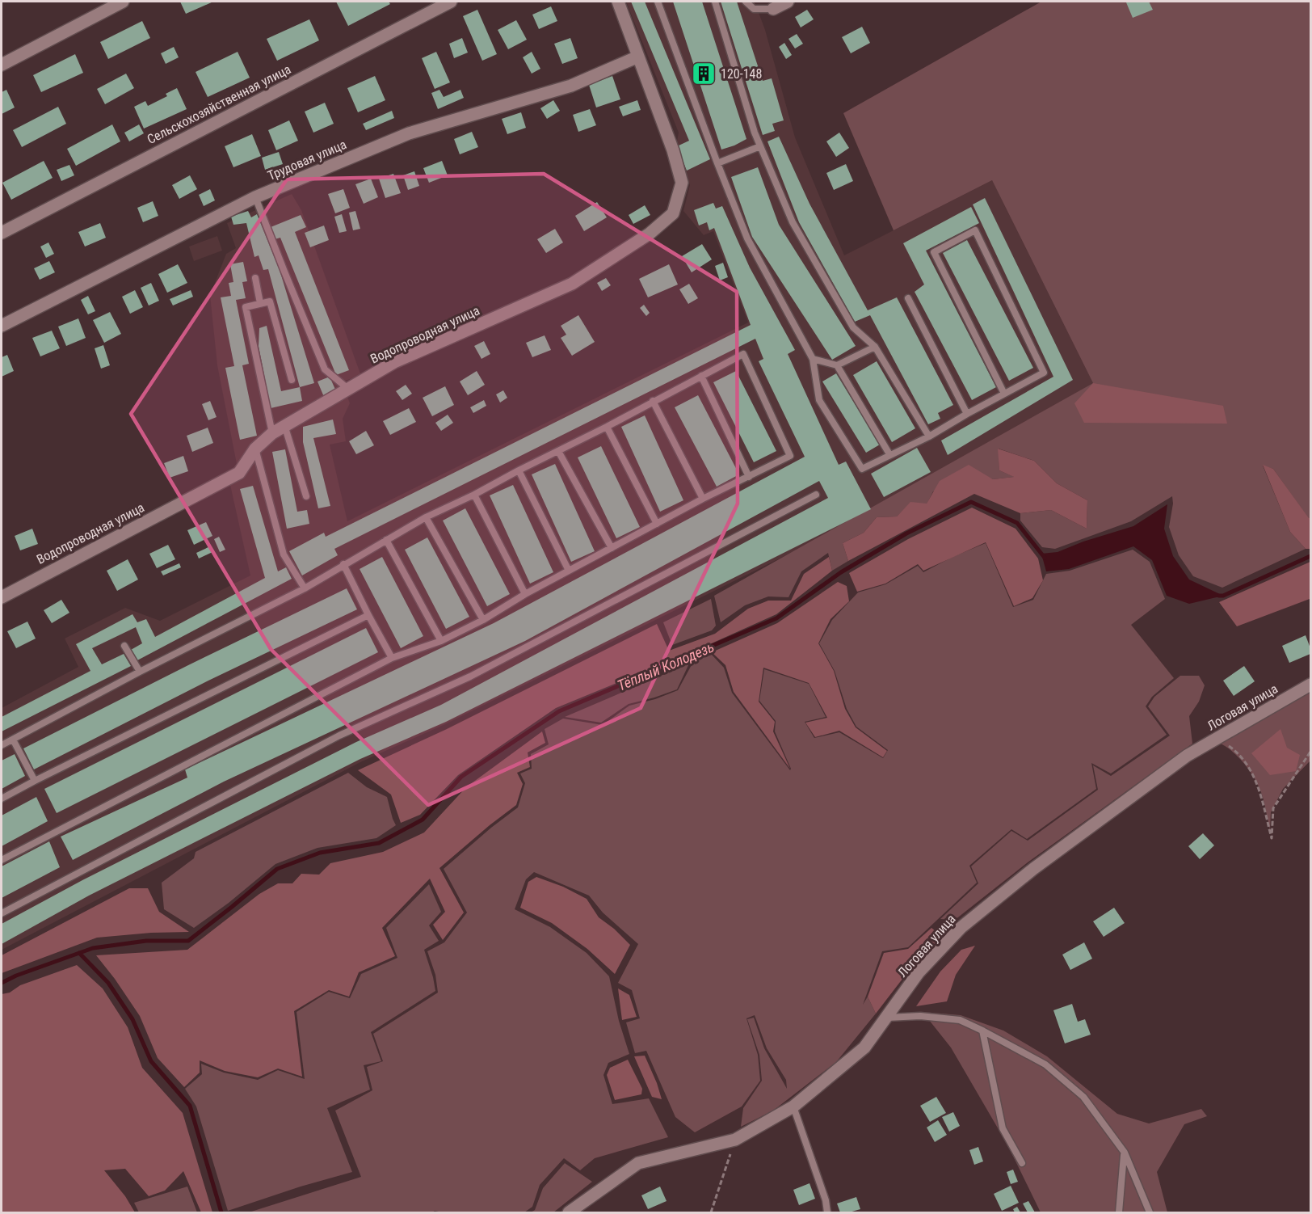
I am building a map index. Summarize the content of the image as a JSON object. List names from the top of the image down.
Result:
{
  "streets": {
    "street": [
      "Сельскохозяйственная улица",
      "Трудовая улица",
      "Водопроводная улица",
      "Логовая улица"
    ]
  },
  "crossings": [
    ["Трудовая улица", "Водопроводная улица"]
  ],
  "water": ["Тёплый Колодезь"],
  "places": {
    "building": ["120-148"]
  }
}
